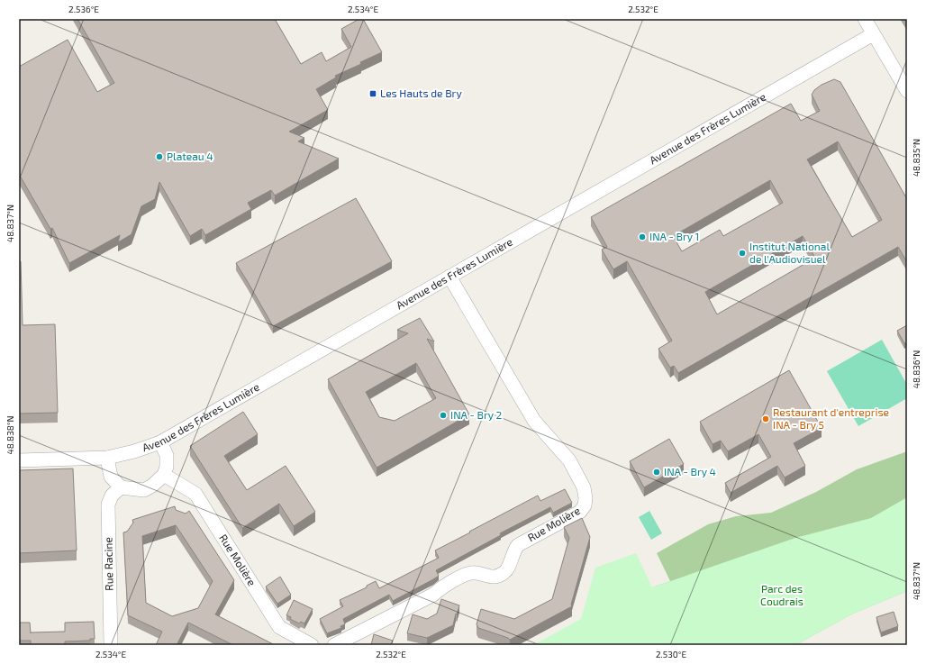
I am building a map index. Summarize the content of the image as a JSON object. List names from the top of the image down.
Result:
{
  "streets": {
    "street": ["Avenue des Frères Lumière", "Rue Molière", "Rue Racine"]
  },
  "crossings": [
    ["Avenue des Frères Lumière", "Rue Molière"]
  ],
  "parks": ["Parc des Coudrais"],
  "places": {
    "transit": ["Les Hauts de Bry"],
    "other": [
      "Plateau 4",
      "INA - Bry 1",
      "Institut National de l'Audiovisuel",
      "INA - Bry 2",
      "Restaurant d'entreprise INA - Bry 5",
      "INA - Bry 4"
    ]
  },
  "coordinates": [
    "2.536°E",
    "2.534°E",
    "2.532°E",
    "48.835°N",
    "48.837°N",
    "48.836°N",
    "48.838°N",
    "2.530°E"
  ]
}
